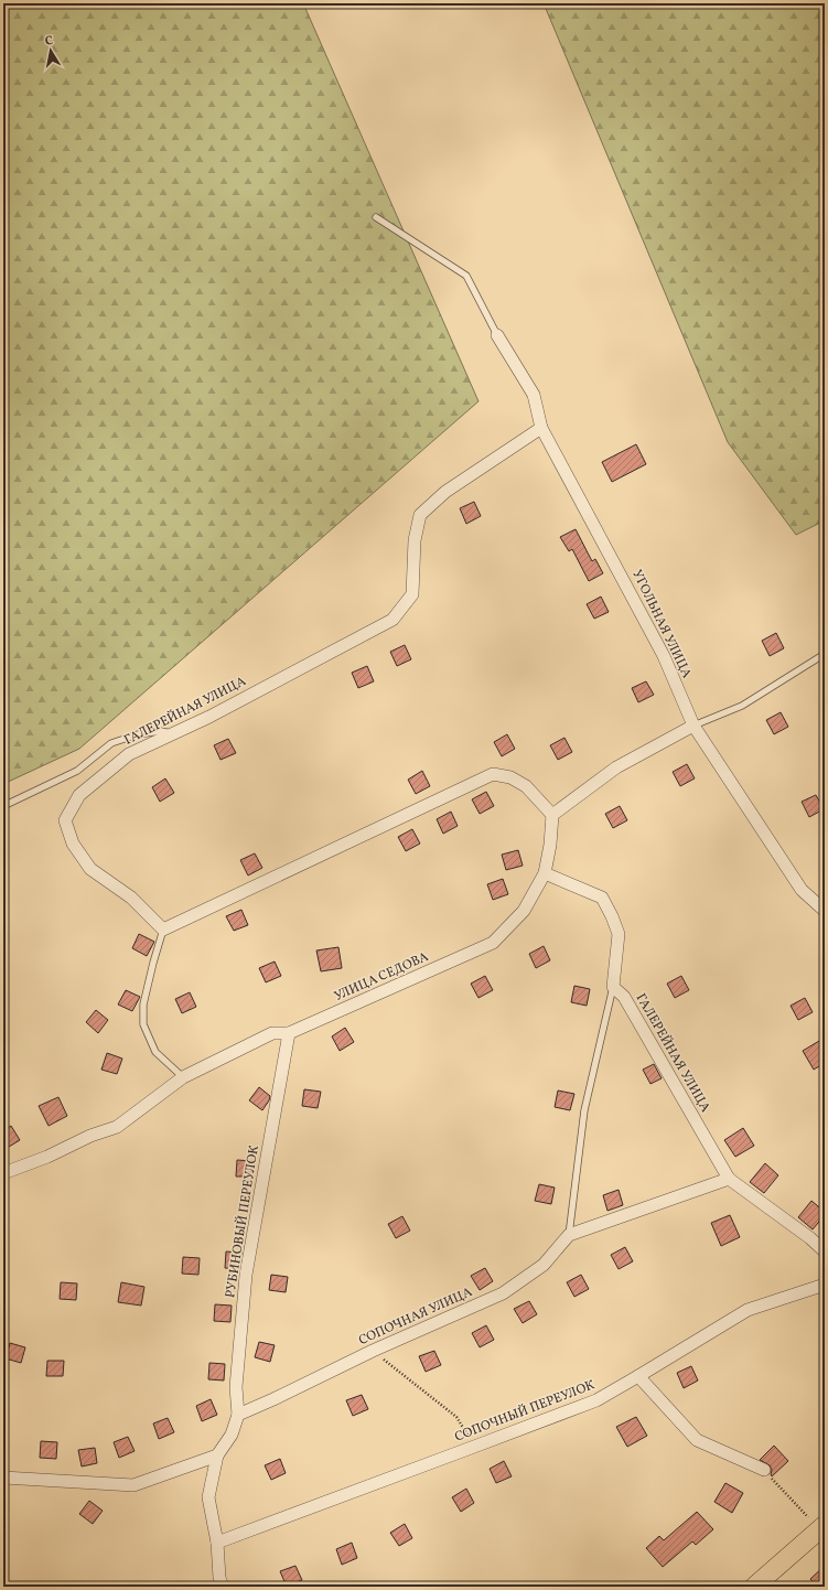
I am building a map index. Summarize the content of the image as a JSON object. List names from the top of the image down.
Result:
{
  "streets": {
    "street": [
      "УГОЛЬНАЯ УЛИЦА",
      "ГАЛЕРЕЙНАЯ УЛИЦА",
      "УЛИЦА СЕДОВА",
      "РУБИНОВЫЙ ПЕРЕУЛОК",
      "СОПОЧНАЯ УЛИЦА",
      "СОПОЧНЫЙ ПЕРЕУЛОК"
    ]
  },
  "crossings": [
    ["УГОЛЬНАЯ УЛИЦА", "ГАЛЕРЕЙНАЯ УЛИЦА"],
    ["УЛИЦА СЕДОВА", "РУБИНОВЫЙ ПЕРЕУЛОК"],
    ["РУБИНОВЫЙ ПЕРЕУЛОК", "СОПОЧНАЯ УЛИЦА"]
  ],
  "north": "top"
}
